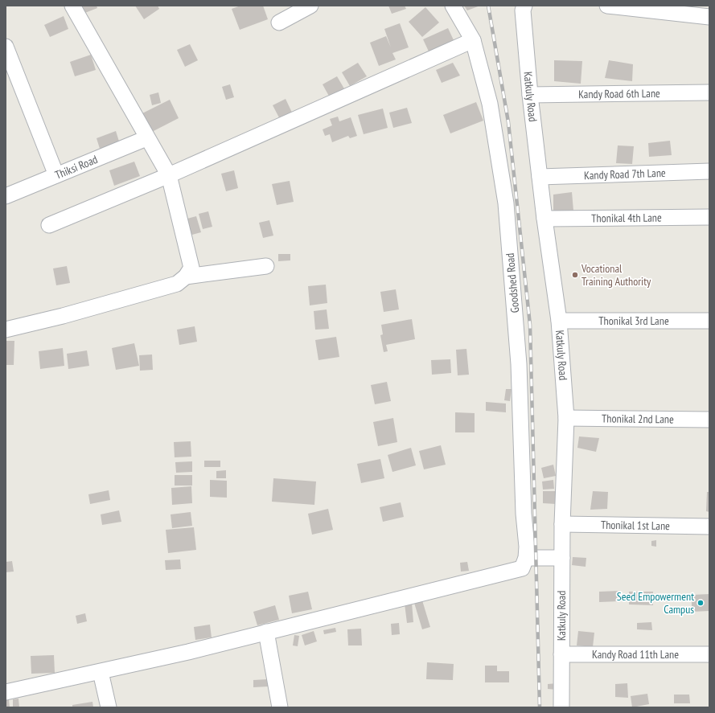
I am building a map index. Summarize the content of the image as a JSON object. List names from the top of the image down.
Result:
{
  "streets": {
    "street": [
      "Kandy Road 6th Lane",
      "Katkuly Road",
      "Thiksi Road",
      "Kandy Road 7th Lane",
      "Thonikal 4th Lane",
      "Goodshed Road",
      "Thonikal 3rd Lane",
      "Thonikal 2nd Lane",
      "Thonikal 1st Lane",
      "Kandy Road 11th Lane"
    ]
  },
  "crossings": [
    ["Kandy Road 6th Lane", "Katkuly Road"],
    ["Katkuly Road", "Kandy Road 7th Lane"],
    ["Katkuly Road", "Thonikal 4th Lane"],
    ["Katkuly Road", "Thonikal 3rd Lane"],
    ["Katkuly Road", "Thonikal 2nd Lane"],
    ["Katkuly Road", "Thonikal 1st Lane"],
    ["Katkuly Road", "Kandy Road 11th Lane"]
  ],
  "places": ["Vocational Training Authority", "Seed Empowerment Campus"]
}
